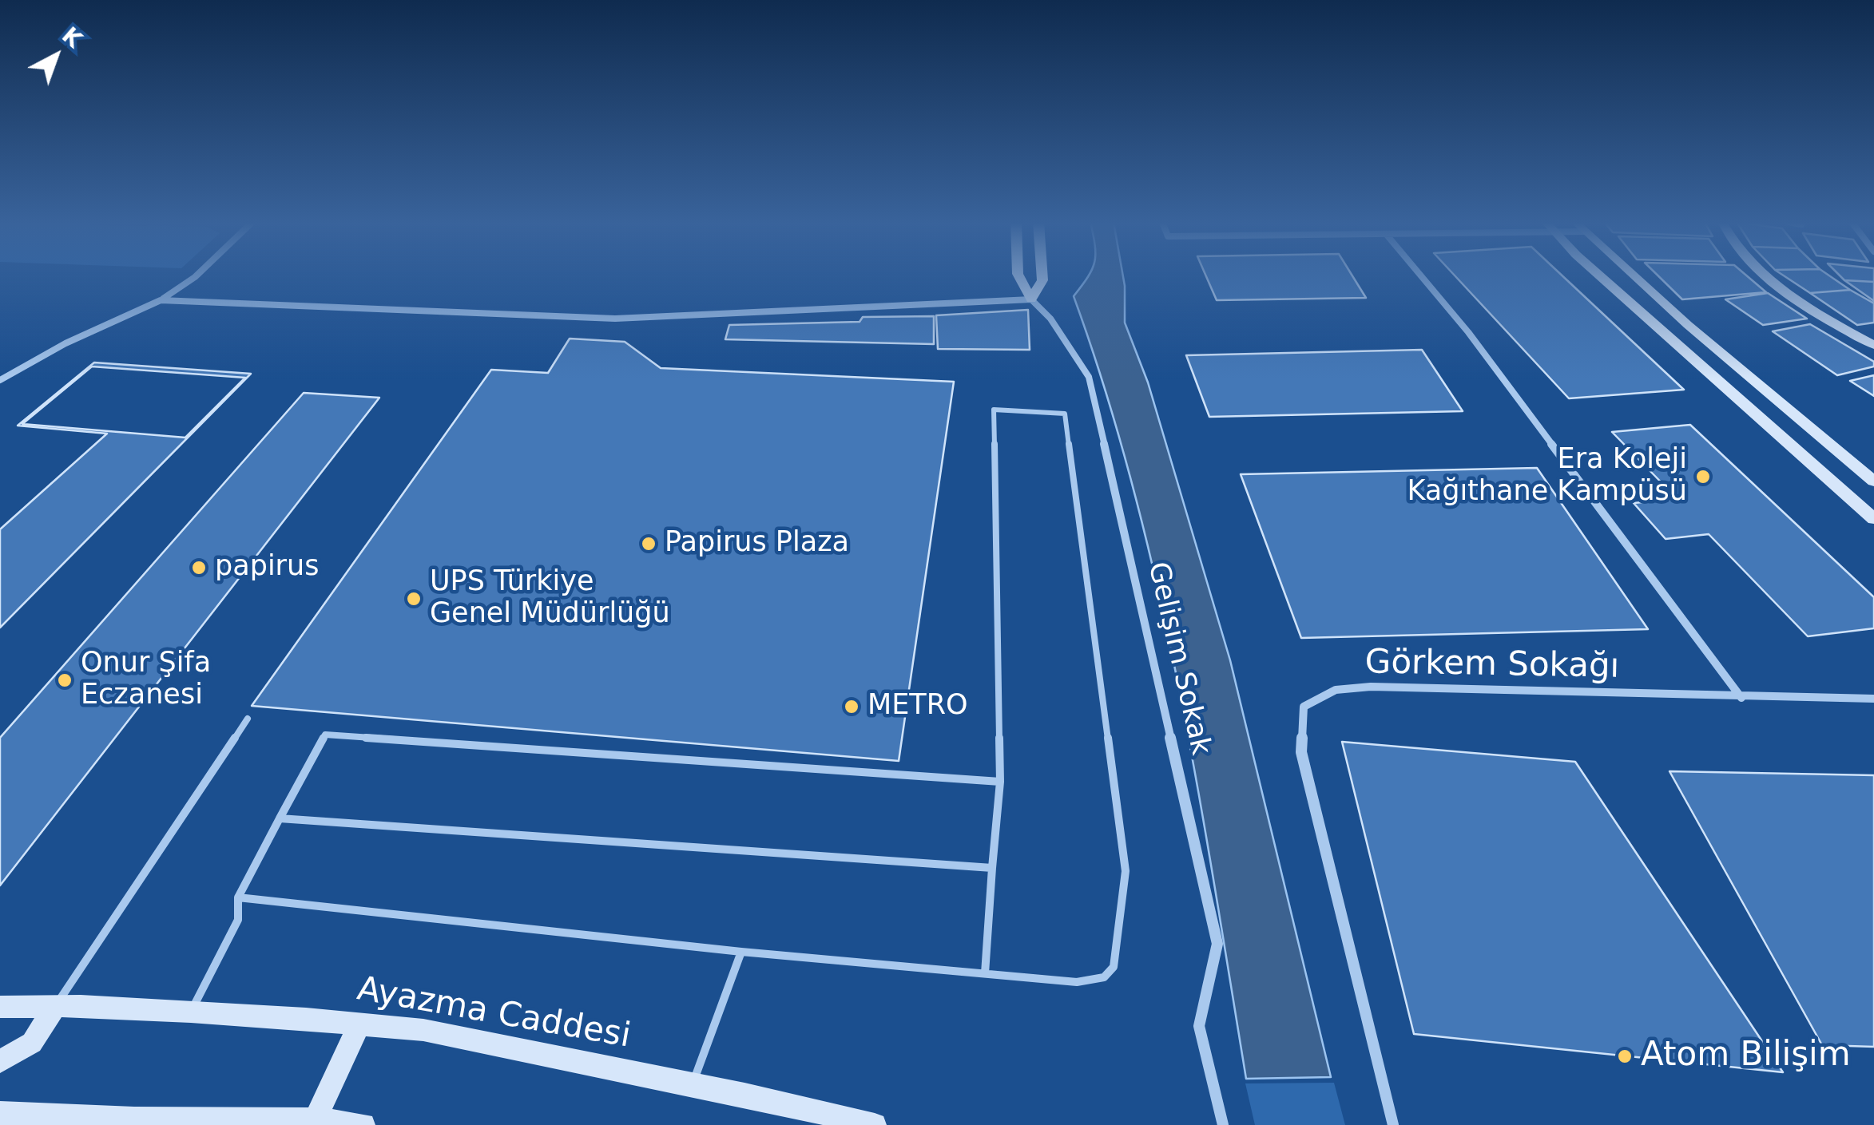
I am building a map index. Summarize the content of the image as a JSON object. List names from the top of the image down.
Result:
{
  "streets": {
    "main road": ["Gelişim Sokak", "Ayazma Caddesi"],
    "street": ["Görkem Sokağı"]
  },
  "places": [
    "Era Koleji Kağıthane Kampüsü",
    "Papirus Plaza",
    "papirus",
    "UPS Türkiye Genel Müdürlüğü",
    "Onur Şifa Eczanesi",
    "METRO",
    "Atom Bilişim"
  ],
  "north": "top right"
}
